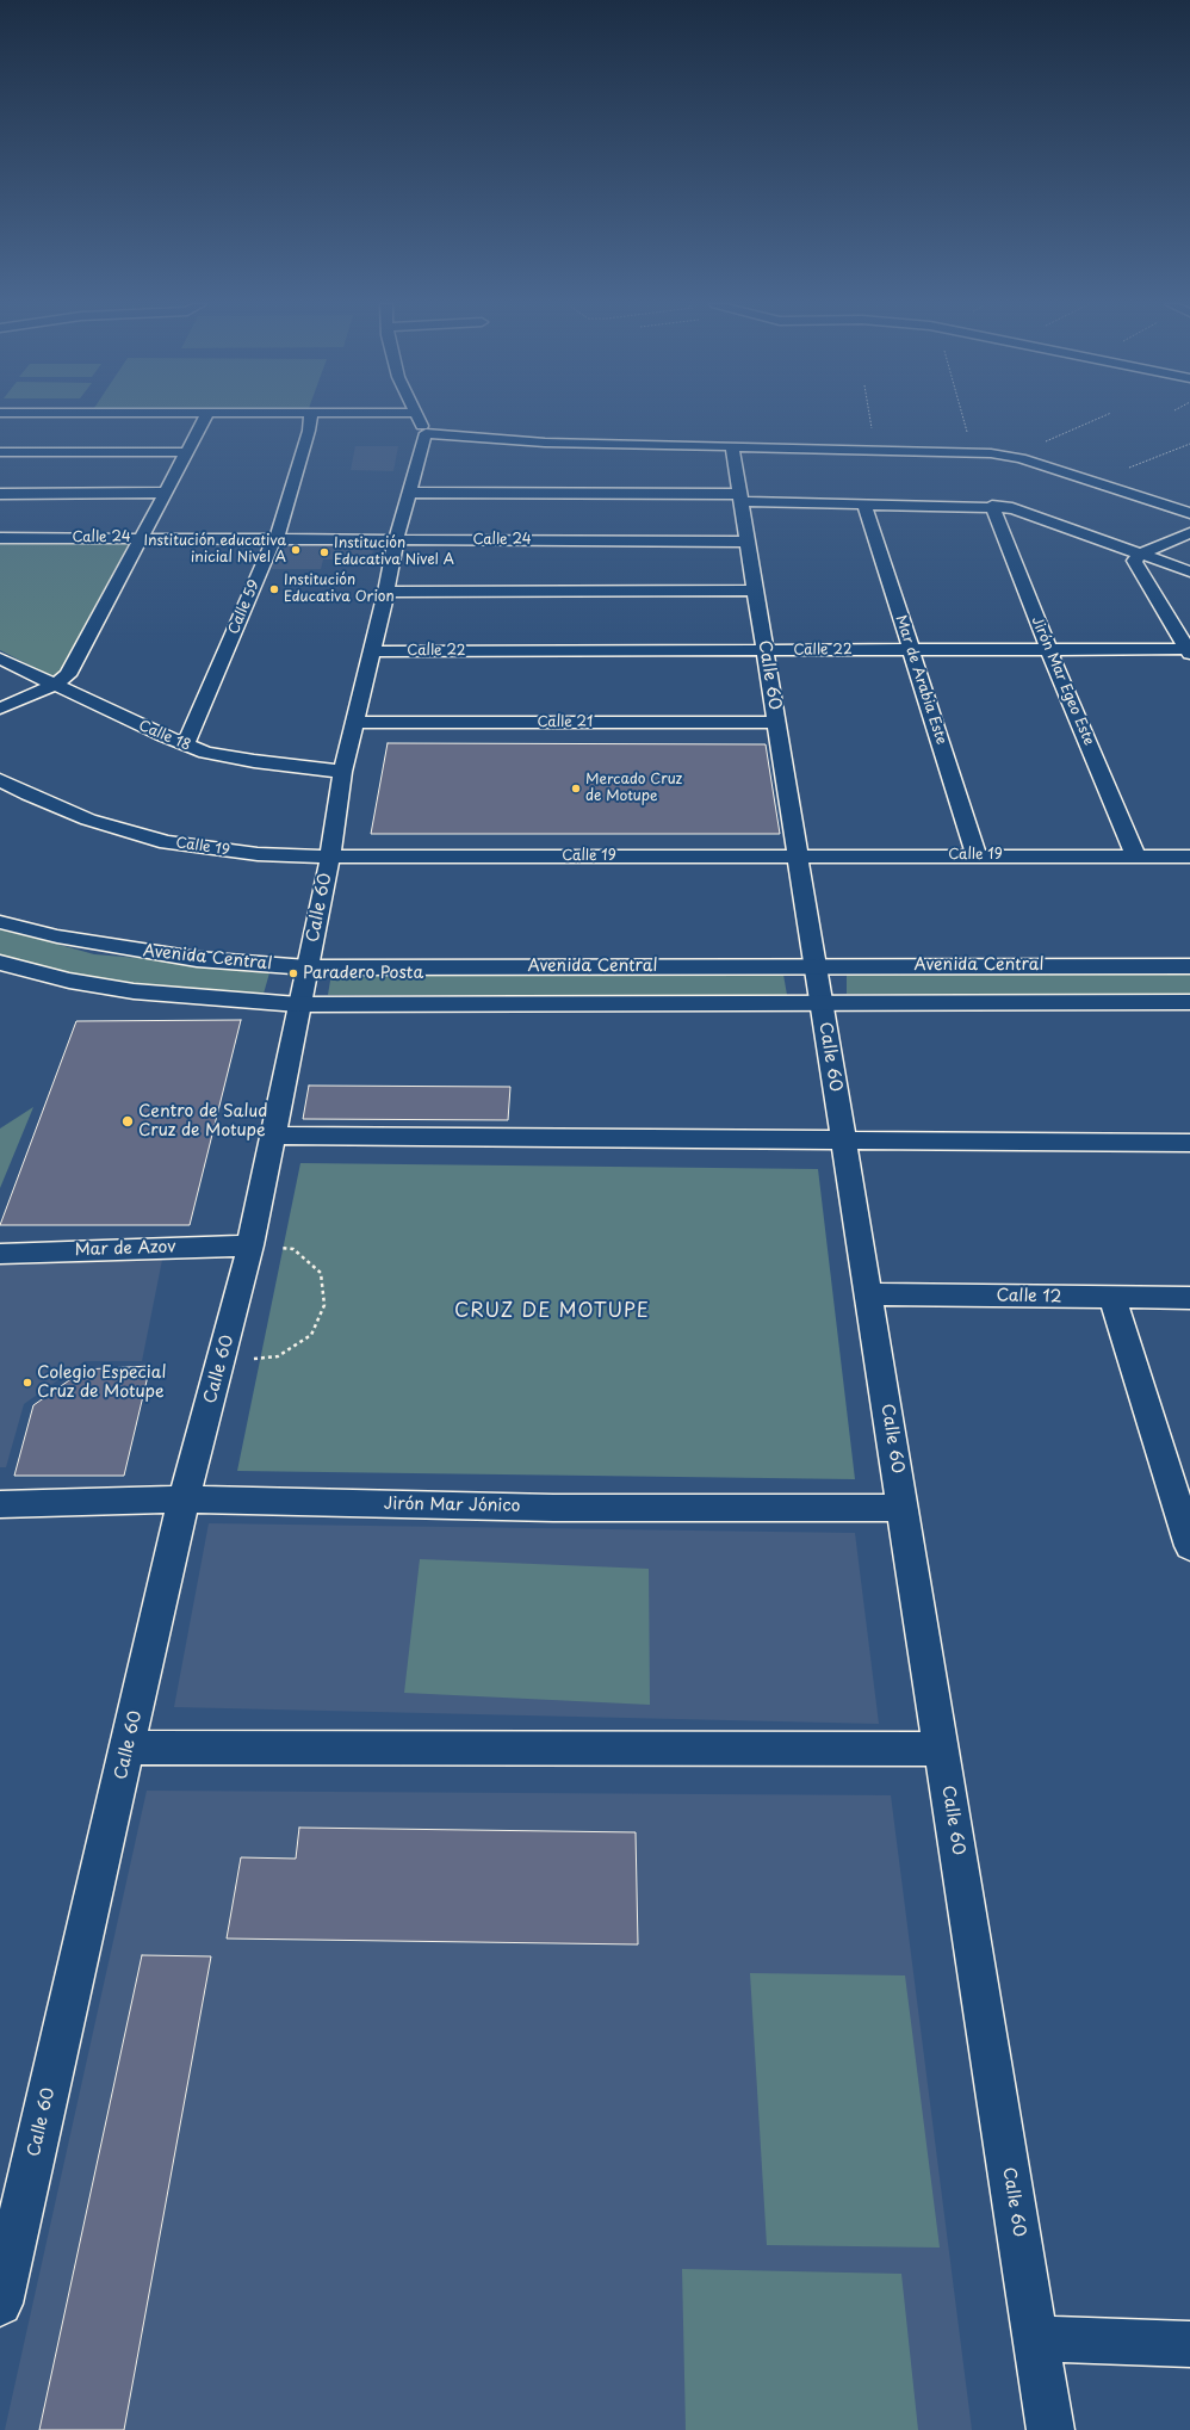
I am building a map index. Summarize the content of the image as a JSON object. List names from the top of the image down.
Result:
{
  "streets": {
    "street": [
      "Calle 24",
      "Calle 59",
      "Calle 22",
      "Calle 60",
      "Mar de Arabia Este",
      "Jirón Mar Egeo Este",
      "Calle 21",
      "Calle 18",
      "Calle 19",
      "Avenida Central",
      "Mar de Azov",
      "Calle 12",
      "Jirón Mar Jónico"
    ]
  },
  "crossings": [
    ["Calle 24", "Calle 59"],
    ["Calle 24", "Calle 60"],
    ["Calle 59", "Calle 18"],
    ["Calle 22", "Calle 60"],
    ["Calle 22", "Mar de Arabia Este"],
    ["Calle 22", "Jirón Mar Egeo Este"],
    ["Calle 60", "Calle 21"],
    ["Calle 60", "Calle 18"],
    ["Calle 60", "Calle 19"],
    ["Calle 60", "Avenida Central"],
    ["Calle 60", "Mar de Azov"],
    ["Calle 60", "Calle 12"],
    ["Calle 60", "Jirón Mar Jónico"],
    ["Mar de Arabia Este", "Calle 19"],
    ["Jirón Mar Egeo Este", "Calle 19"]
  ],
  "districts": ["CRUZ DE MOTUPE"],
  "places": [
    "Institución educativa inicial Nivel A",
    "Institución Educativa Nivel A",
    "Institución Educativa Orion",
    "Mercado Cruz de Motupe",
    "Paradero Posta",
    "Centro de Salud Cruz de Motupe",
    "Colegio Especial Cruz de Motupe"
  ]
}
